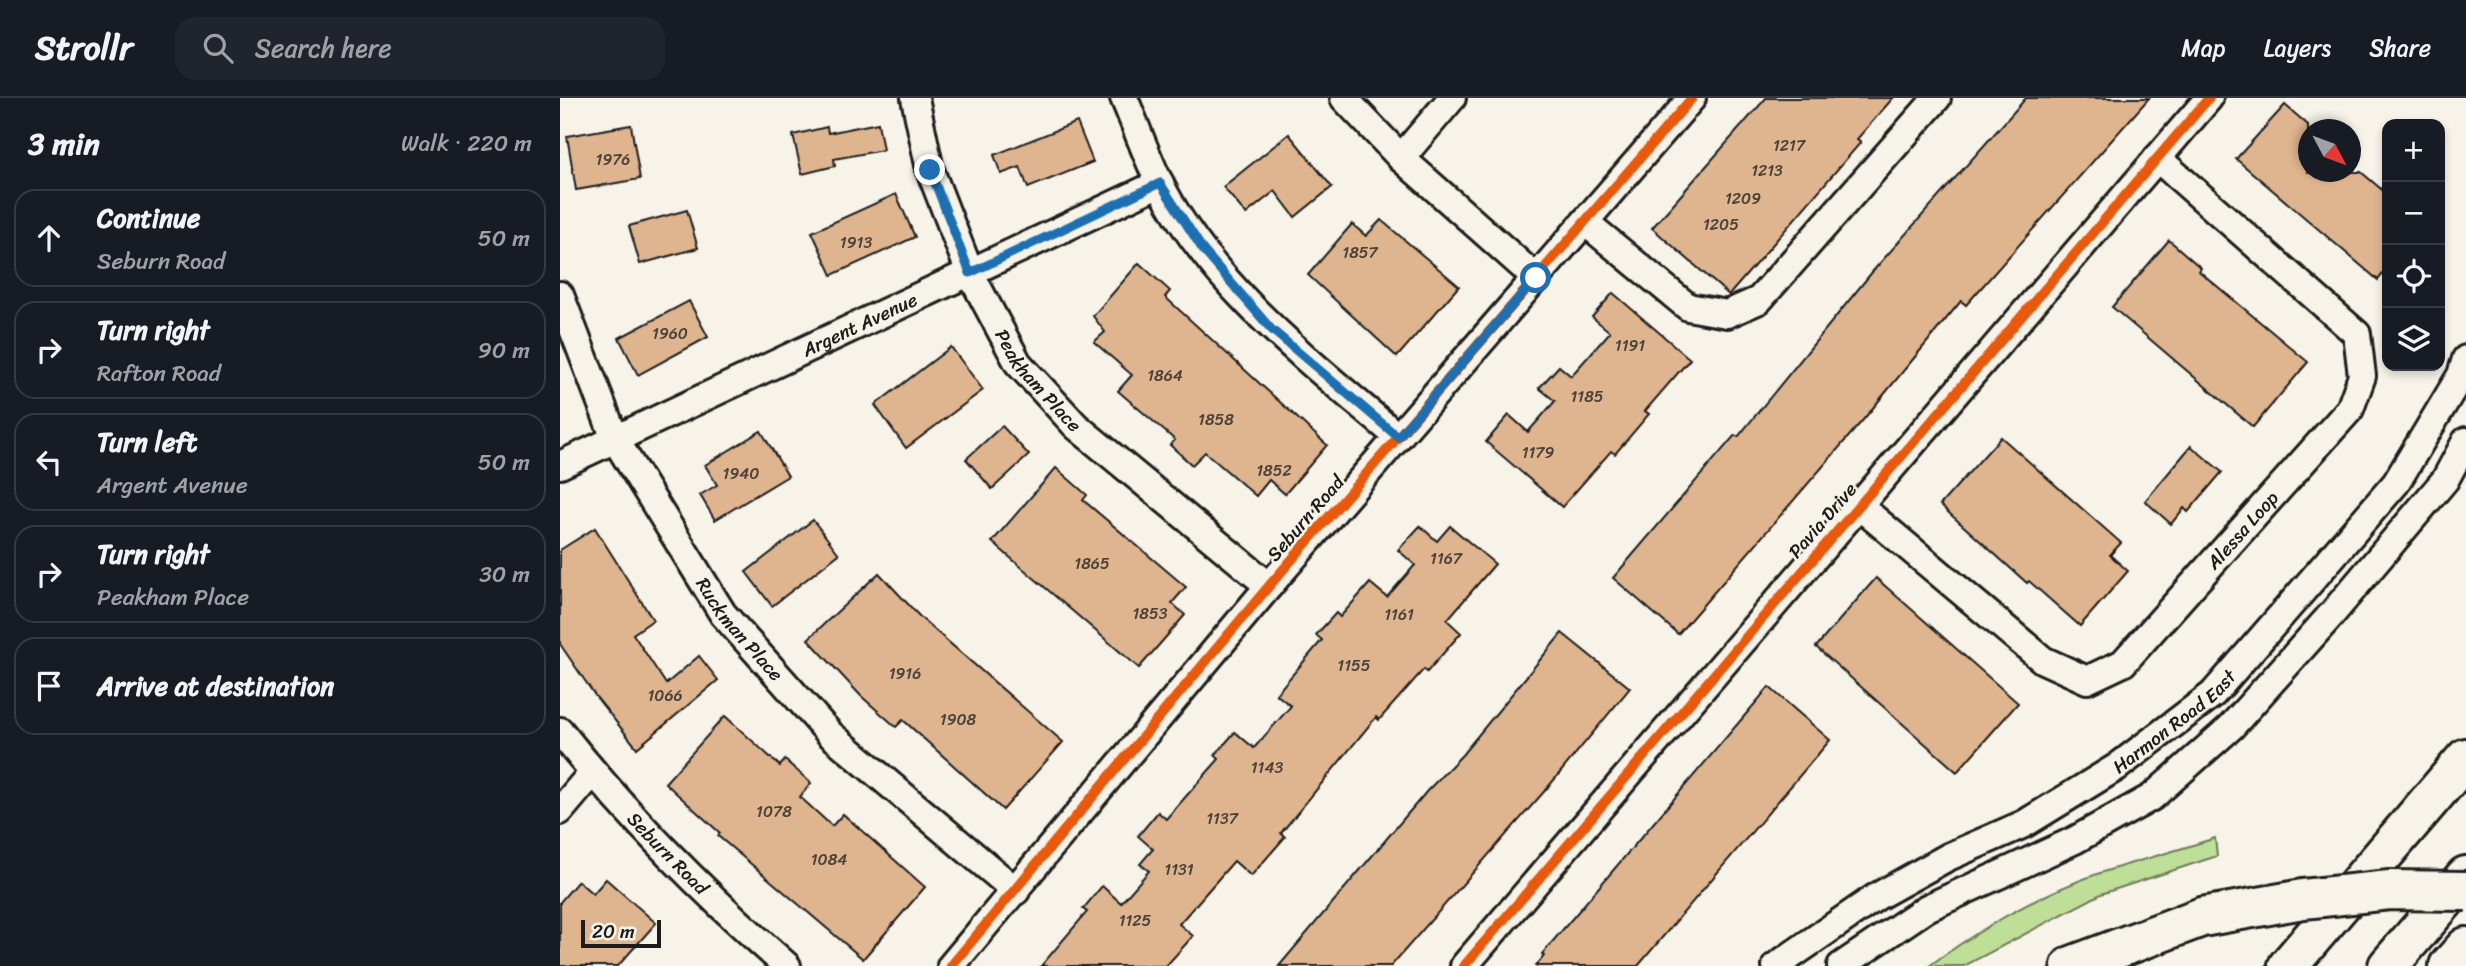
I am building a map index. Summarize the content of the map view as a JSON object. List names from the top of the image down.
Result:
{
  "streets": {
    "street": [
      "Argent Avenue",
      "Peakham Place",
      "Seburn Road",
      "Pavia Drive",
      "Alessa Loop",
      "Ruckman Place",
      "Harmon Road East"
    ]
  },
  "crossings": [
    ["Argent Avenue", "Peakham Place"],
    ["Argent Avenue", "Ruckman Place"],
    ["Peakham Place", "Seburn Road"],
    ["Seburn Road", "Ruckman Place"],
    ["Pavia Drive", "Alessa Loop"]
  ],
  "house_numbers": [
    "1217",
    "1976",
    "1213",
    "1209",
    "1205",
    "1913",
    "1857",
    "1960",
    "1191",
    "1864",
    "1185",
    "1858",
    "1179",
    "1852",
    "1940",
    "1167",
    "1865",
    "1853",
    "1161",
    "1155",
    "1916",
    "1066",
    "1908",
    "1143",
    "1078",
    "1137",
    "1084",
    "1131",
    "1125"
  ],
  "scale_bar": "20 m",
  "north": "bottom right",
  "page": {
    "header": "Strollr",
    "search": "Search here",
    "nav": ["Map", "Layers", "Share"],
    "heading": ["3 min", "Walk · 220 m"],
    "map_buttons": ["+", "−"],
    "list": [
      ["Continue", "Seburn Road", "50 m"],
      ["Turn right", "Rafton Road", "90 m"],
      ["Turn left", "Argent Avenue", "50 m"],
      ["Turn right", "Peakham Place", "30 m"],
      "Arrive at destination"
    ],
    "scale": "20 m"
  }
}
